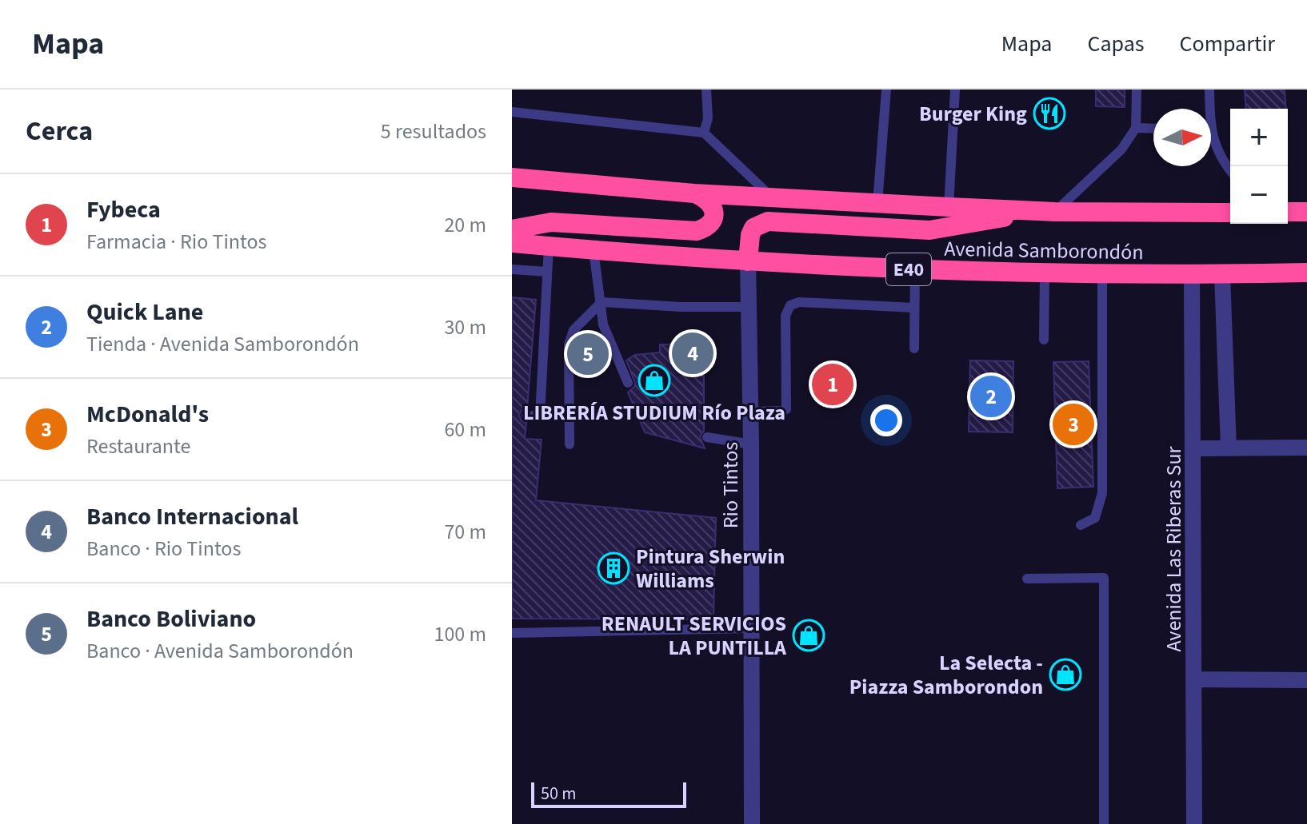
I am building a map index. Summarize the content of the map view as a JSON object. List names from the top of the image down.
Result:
{
  "streets": {
    "highway": ["Avenida Samborondón", "E40"],
    "street": ["Rio Tintos", "Avenida Las Riberas Sur"]
  },
  "crossings": [
    ["Avenida Samborondón", "Rio Tintos"],
    ["Avenida Samborondón", "Avenida Las Riberas Sur"]
  ],
  "places": {
    "restaurant": ["Burger King"],
    "shop": ["LIBRERÍA STUDIUM Río Plaza", "RENAULT SERVICIOS LA PUNTILLA", "La Selecta - Piazza Samborondon"],
    "building": ["Pintura Sherwin Williams"]
  },
  "scale_bar": "50 m",
  "north": "right",
  "page": {
    "header": "Mapa",
    "nav": ["Mapa", "Capas", "Compartir"],
    "heading": ["Cerca", "5 resultados"],
    "map_buttons": ["+", "−"],
    "list": [
      {
        "mark": "1",
        "name": "Fybeca",
        "note": "Farmacia · Rio Tintos",
        "value": "20 m"
      },
      {
        "mark": "2",
        "name": "Quick Lane",
        "note": "Tienda · Avenida Samborondón",
        "value": "30 m"
      },
      {
        "mark": "3",
        "name": "McDonald's",
        "note": "Restaurante",
        "value": "60 m"
      },
      {
        "mark": "4",
        "name": "Banco Internacional",
        "note": "Banco · Rio Tintos",
        "value": "70 m"
      },
      {
        "mark": "5",
        "name": "Banco Boliviano",
        "note": "Banco · Avenida Samborondón",
        "value": "100 m"
      }
    ],
    "pins": [
      "4",
      "5",
      "1",
      "2",
      "3"
    ],
    "scale": "50 m"
  }
}
